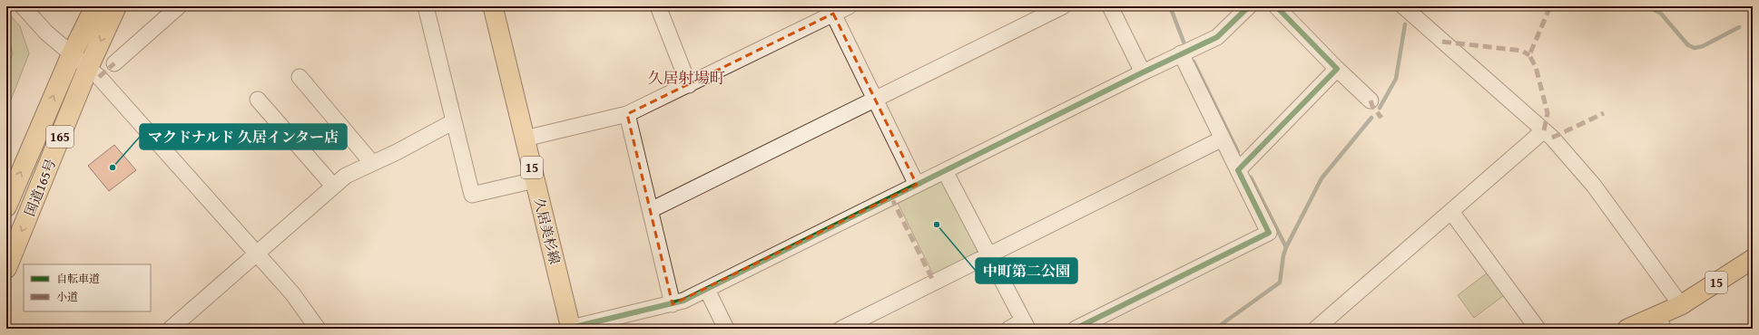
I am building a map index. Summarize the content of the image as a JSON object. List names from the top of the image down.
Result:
{
  "streets": {
    "highway": ["165", "国道165号"],
    "main road": ["15", "久居美杉線"]
  },
  "districts": ["久居射場町"],
  "places": ["マクドナルド 久居インター店", "中町第二公園"],
  "legend": ["自転車道", "小道"]
}
